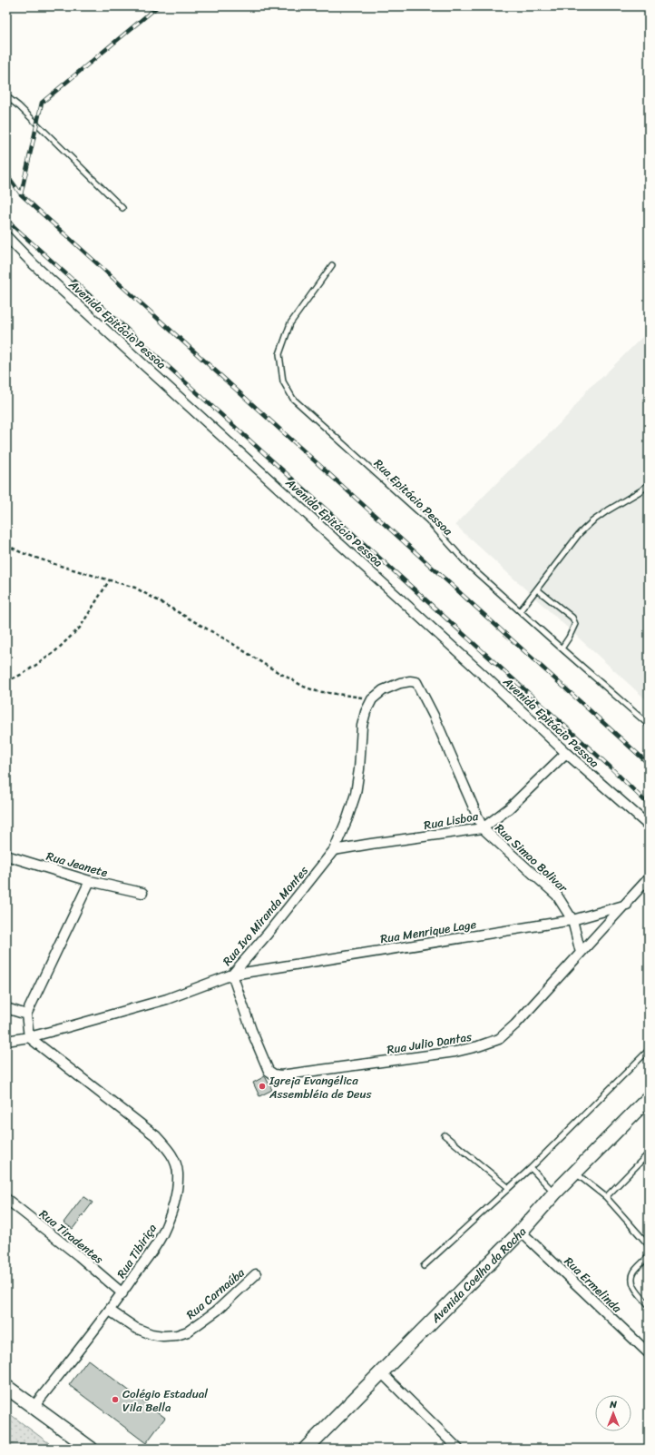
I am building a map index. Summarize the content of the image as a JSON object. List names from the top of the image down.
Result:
{
  "streets": {
    "main road": ["Avenida Coelho da Rocha"],
    "street": [
      "Avenida Epitácio Pessoa",
      "Rua Lisboa",
      "Rua Simao Bolivar",
      "Rua Jeanete",
      "Rua Ivo Miranda Montes",
      "Rua Menrique Lage",
      "Rua Julio Dantas",
      "Rua Tiradentes",
      "Rua Tibiriça",
      "Rua Ermelinda",
      "Rua Carnaúba"
    ],
    "lane": ["Rua Epitácio Pessoa"]
  },
  "crossings": [
    ["Avenida Epitácio Pessoa", "Rua Lisboa"],
    ["Rua Lisboa", "Rua Simao Bolivar"],
    ["Rua Lisboa", "Rua Ivo Miranda Montes"],
    ["Rua Simao Bolivar", "Rua Ivo Miranda Montes"],
    ["Rua Simao Bolivar", "Rua Menrique Lage"],
    ["Rua Simao Bolivar", "Rua Julio Dantas"],
    ["Rua Ivo Miranda Montes", "Rua Menrique Lage"],
    ["Rua Ivo Miranda Montes", "Rua Julio Dantas"],
    ["Rua Ivo Miranda Montes", "Rua Tibiriça"],
    ["Rua Menrique Lage", "Rua Julio Dantas"],
    ["Rua Tiradentes", "Rua Tibiriça"],
    ["Rua Tibiriça", "Rua Carnaúba"],
    ["Avenida Coelho da Rocha", "Rua Ermelinda"]
  ],
  "places": ["Igreja Evangélica Assembléia de Deus", "Colégio Estadual Vila Bella"],
  "north": "top"
}
